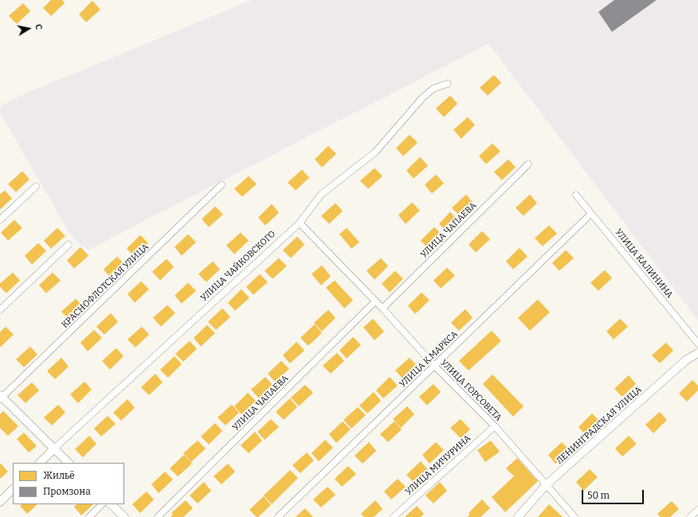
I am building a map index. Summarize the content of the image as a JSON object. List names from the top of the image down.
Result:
{
  "streets": {
    "street": [
      "УЛИЦА ЧАПАЕВА",
      "УЛИЦА КАЛИНИНА",
      "УЛИЦА ЧАЙКОВСКОГО",
      "КРАСНОФЛОТСКАЯ УЛИЦА",
      "УЛИЦА К.МАРКСА",
      "УЛИЦА ГОРСОВЕТА",
      "ЛЕНИНГРАДСКАЯ УЛИЦА",
      "УЛИЦА МИЧУРИНА"
    ]
  },
  "crossings": [
    ["УЛИЦА ЧАПАЕВА", "УЛИЦА ГОРСОВЕТА"],
    ["УЛИЦА КАЛИНИНА", "УЛИЦА К.МАРКСА"],
    ["УЛИЦА ЧАЙКОВСКОГО", "УЛИЦА ГОРСОВЕТА"],
    ["УЛИЦА К.МАРКСА", "УЛИЦА ГОРСОВЕТА"],
    ["УЛИЦА ГОРСОВЕТА", "ЛЕНИНГРАДСКАЯ УЛИЦА"],
    ["УЛИЦА ГОРСОВЕТА", "УЛИЦА МИЧУРИНА"]
  ],
  "legend": ["Жильё", "Промзона"],
  "scale_bar": "50 m",
  "north": "right"
}
